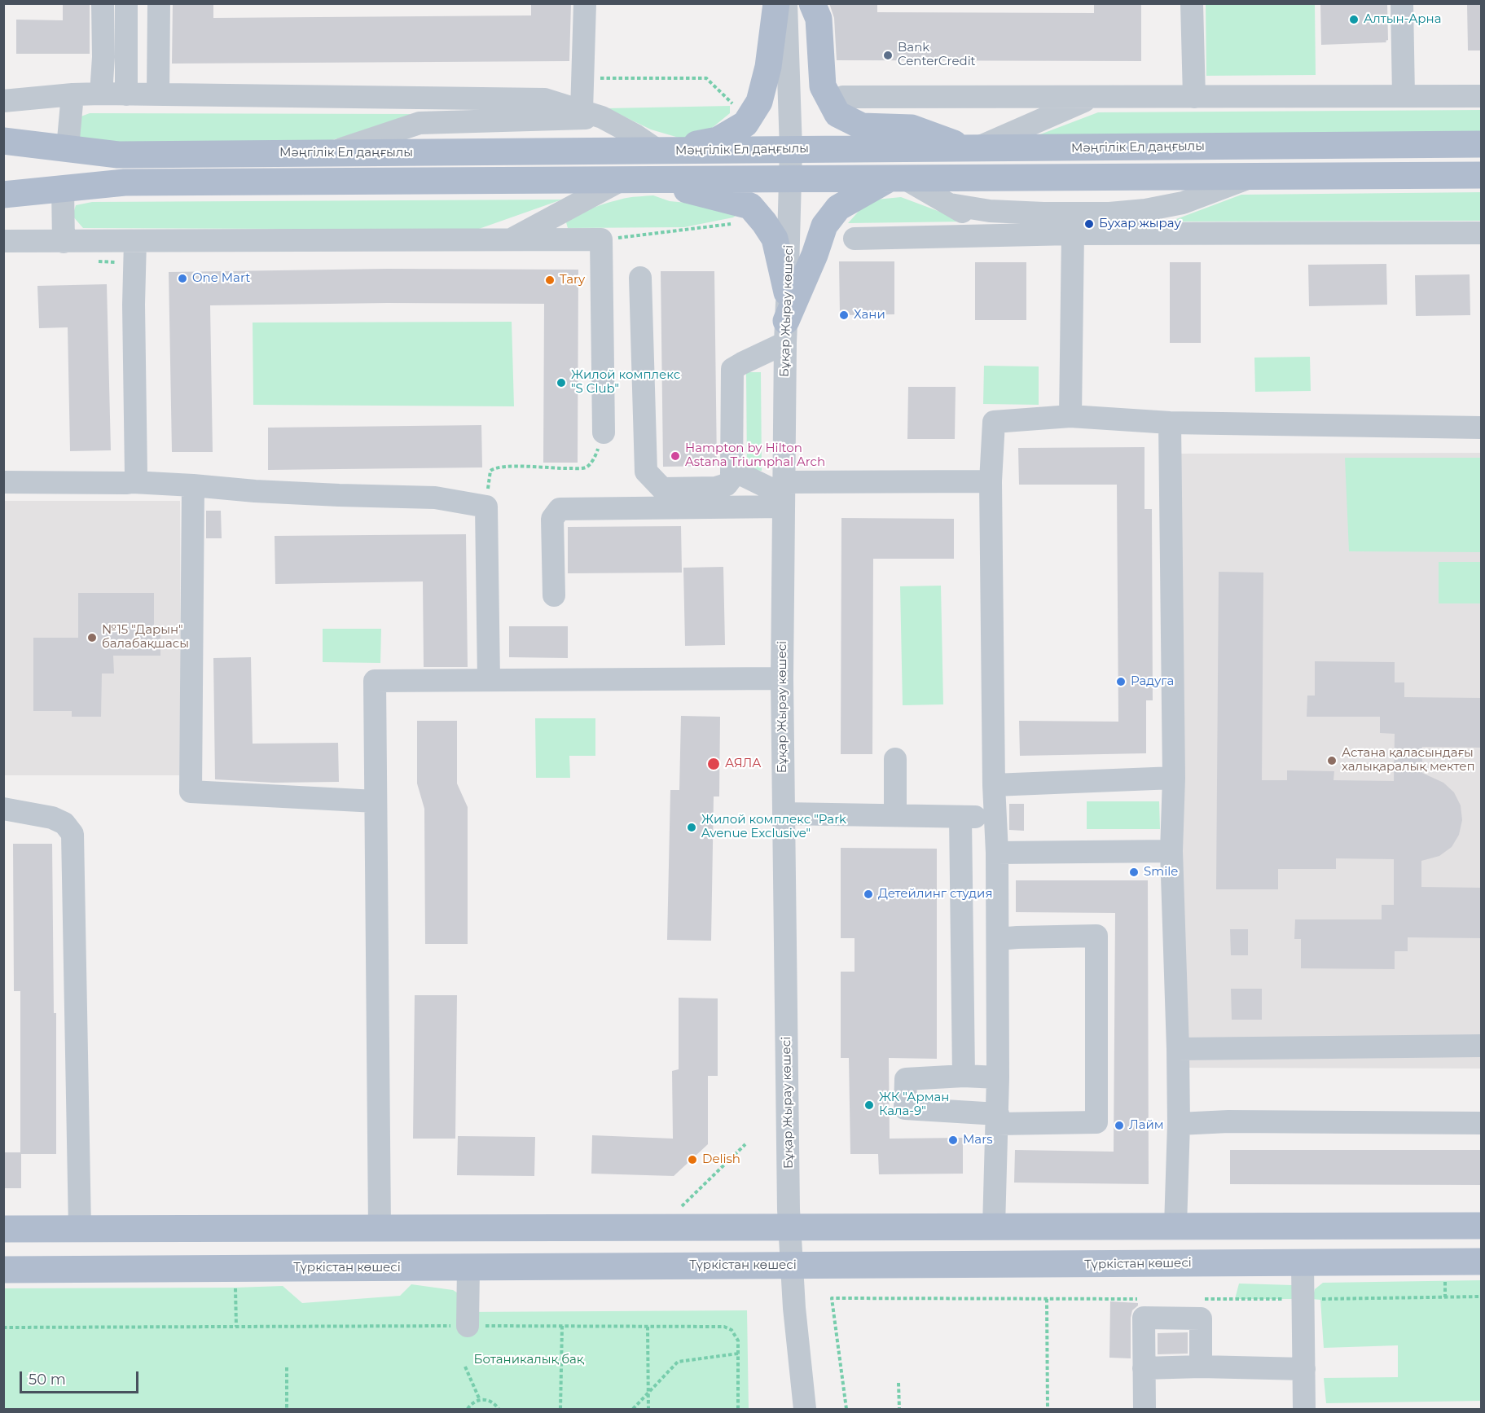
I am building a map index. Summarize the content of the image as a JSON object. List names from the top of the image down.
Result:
{
  "streets": {
    "main road": ["Мәңгілік Ел даңғылы", "Түркістан көшесі"],
    "street": ["Бұқар Жырау көшесі"]
  },
  "crossings": [
    ["Мәңгілік Ел даңғылы", "Бұқар Жырау көшесі"],
    ["Бұқар Жырау көшесі", "Түркістан көшесі"]
  ],
  "parks": ["Ботаникалық бақ"],
  "places": [
    "Алтын-Арна",
    "Bank CenterCredit",
    "Бухар жырау",
    "One Mart",
    "Tary",
    "Хани",
    "Жилой комплекс \"S Club\"",
    "Hampton by Hilton Astana Triumphal Arch",
    "№15 \"Дарын\" балабақшасы",
    "Радуга",
    "Астана қаласындағы халықаралық мектеп",
    "АЯЛА",
    "Жилой комплекс \"Park Avenue Exclusive\"",
    "Smile",
    "Детейлинг студия",
    "ЖК \"Арман Кала-9\"",
    "Лайм",
    "Mars",
    "Delish"
  ],
  "scale_bar": "50 m"
}
